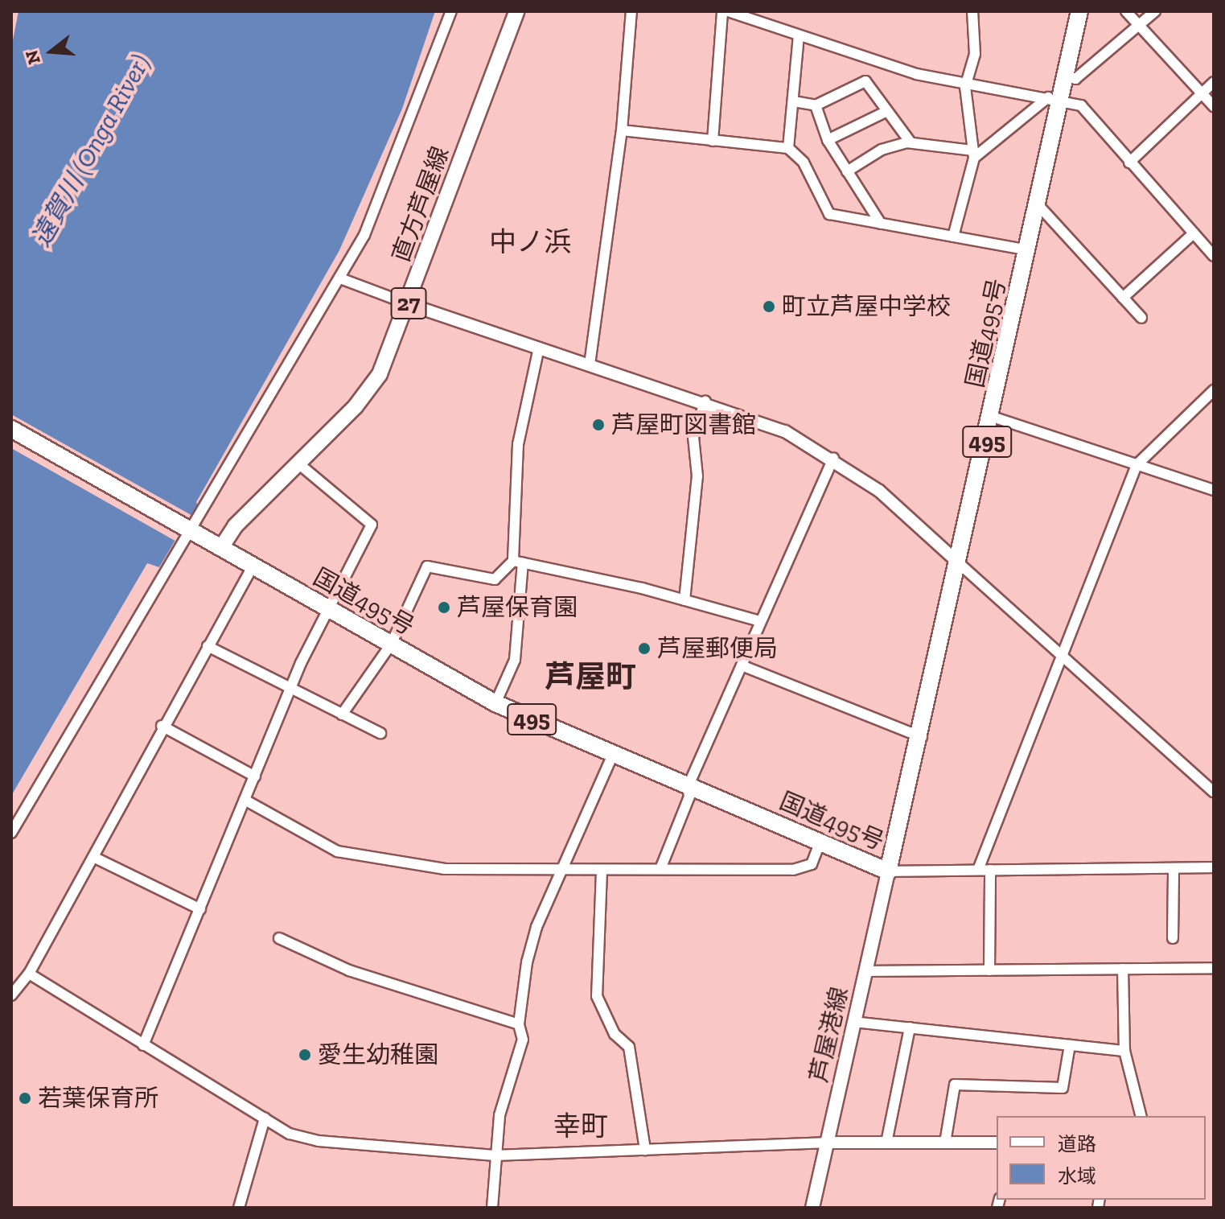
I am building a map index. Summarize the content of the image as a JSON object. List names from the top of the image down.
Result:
{
  "streets": {
    "highway": ["国道495号", "495"],
    "main road": ["直方芦屋線", "27", "芦屋港線"]
  },
  "crossings": [
    ["直方芦屋線", "国道495号"],
    ["国道495号", "芦屋港線"]
  ],
  "districts": ["中ノ浜", "芦屋町", "幸町"],
  "water": ["遠賀川 (Onga River)"],
  "places": [
    "町立芦屋中学校",
    "芦屋町図書館",
    "芦屋保育園",
    "芦屋郵便局",
    "愛生幼稚園",
    "若葉保育所"
  ],
  "legend": ["道路", "水域"],
  "north": "left"
}
